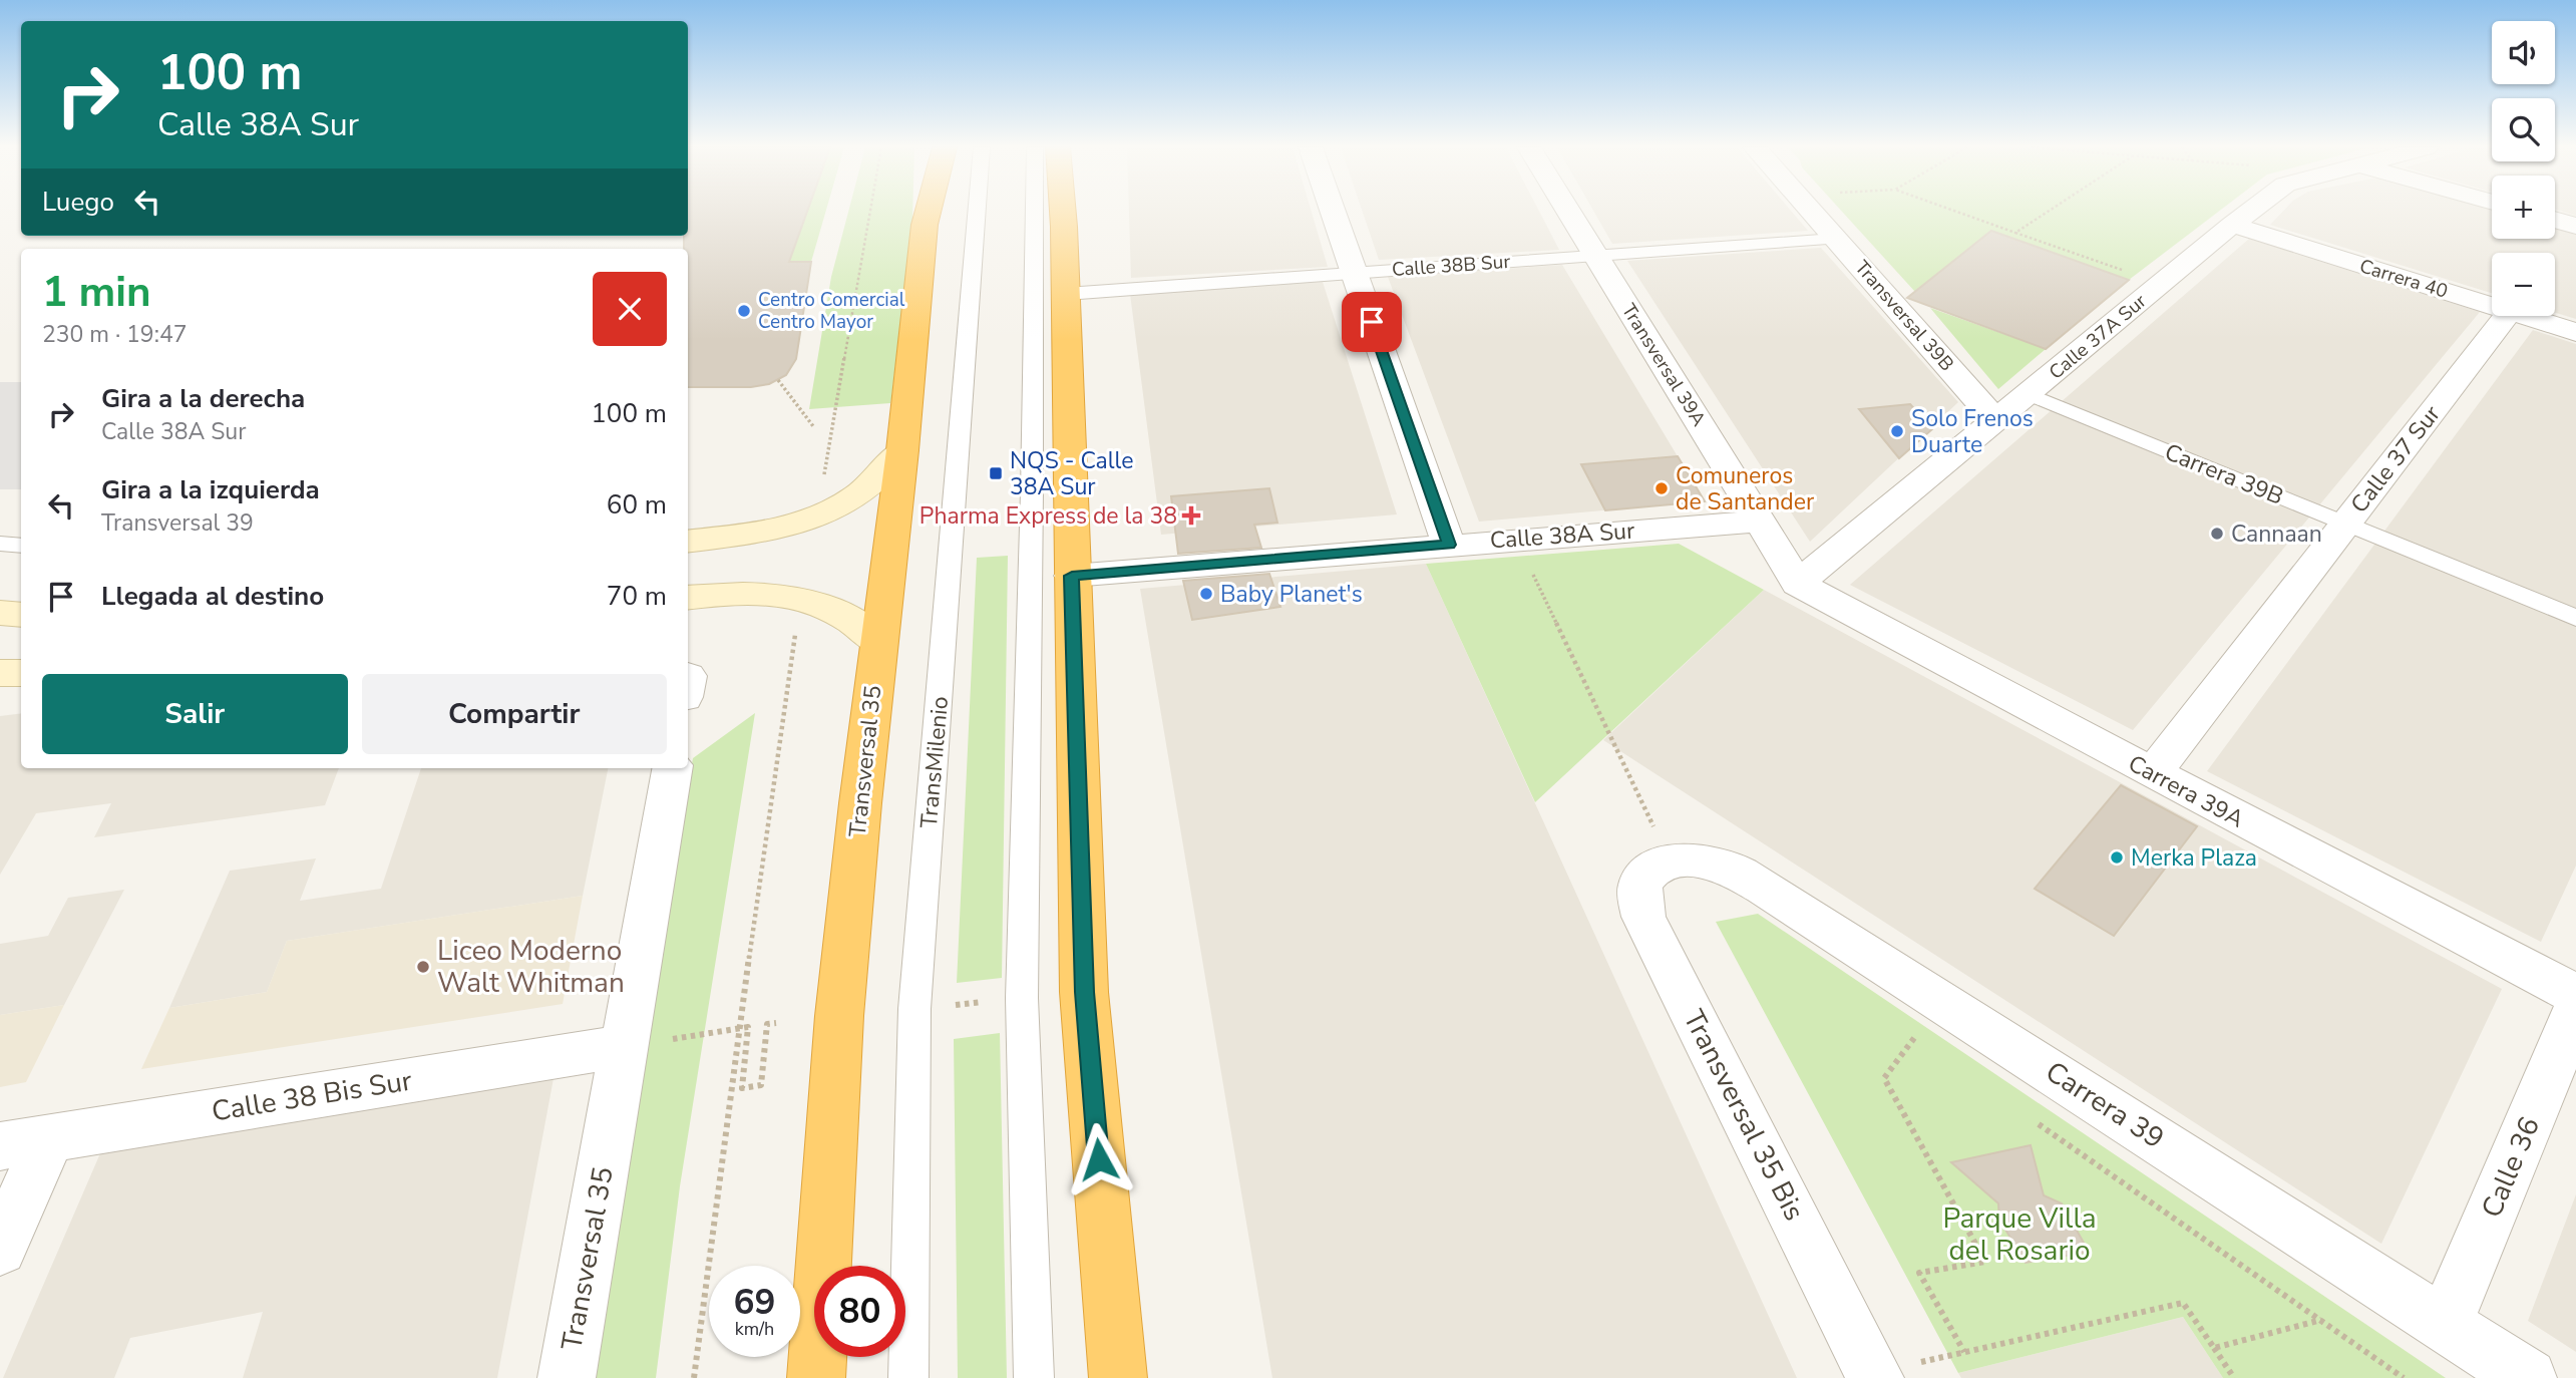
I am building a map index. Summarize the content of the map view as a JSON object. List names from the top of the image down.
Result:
{
  "streets": {
    "highway": ["Transversal 35"],
    "street": [
      "Carrera 40",
      "Transversal 39B",
      "Calle 37A Sur",
      "Transversal 39A",
      "Calle 37 Sur",
      "Calle 38A Sur",
      "Carrera 39A",
      "Calle 38 Bis Sur",
      "Carrera 39",
      "Transversal 35 Bis",
      "Calle 36"
    ],
    "lane": ["Calle 38B Sur", "Carrera 39B", "TransMilenio"]
  },
  "crossings": [
    ["Calle 38B Sur", "Transversal 39B"],
    ["Calle 38B Sur", "Transversal 39A"],
    ["Carrera 40", "Calle 37A Sur"],
    ["Transversal 39B", "Calle 37A Sur"],
    ["Calle 37A Sur", "Transversal 39A"],
    ["Calle 37A Sur", "Carrera 39B"],
    ["Calle 37A Sur", "Carrera 39A"],
    ["Transversal 39A", "Calle 38A Sur"],
    ["Transversal 39A", "Carrera 39A"],
    ["Calle 37 Sur", "Carrera 39B"],
    ["Calle 37 Sur", "Carrera 39A"],
    ["Transversal 35", "Calle 38 Bis Sur"],
    ["Carrera 39", "Transversal 35 Bis"],
    ["Carrera 39", "Calle 36"]
  ],
  "parks": ["Parque Villa del Rosario"],
  "places": {
    "other": [
      "Centro Comercial Centro Mayor",
      "Solo Frenos Duarte",
      "Comuneros de Santander",
      "Cannaan",
      "Baby Planet's",
      "Merka Plaza",
      "Liceo Moderno Walt Whitman"
    ],
    "transit": ["NQS - Calle 38A Sur"],
    "health": ["Pharma Express de la 38"]
  },
  "page": {
    "map_buttons": ["+", "−"],
    "turn": ["100 m", "Calle 38A Sur"],
    "then": "Luego",
    "heading": ["1 min", "230 m · 19:47"],
    "list": [
      {
        "name": "Gira a la derecha",
        "note": "Calle 38A Sur",
        "value": "100 m"
      },
      {
        "name": "Gira a la izquierda",
        "note": "Transversal 39",
        "value": "60 m"
      },
      {
        "name": "Llegada al destino",
        "value": "70 m"
      }
    ],
    "buttons": ["Salir", "Compartir"],
    "speed": "69 km/h",
    "limit": "80"
  }
}
